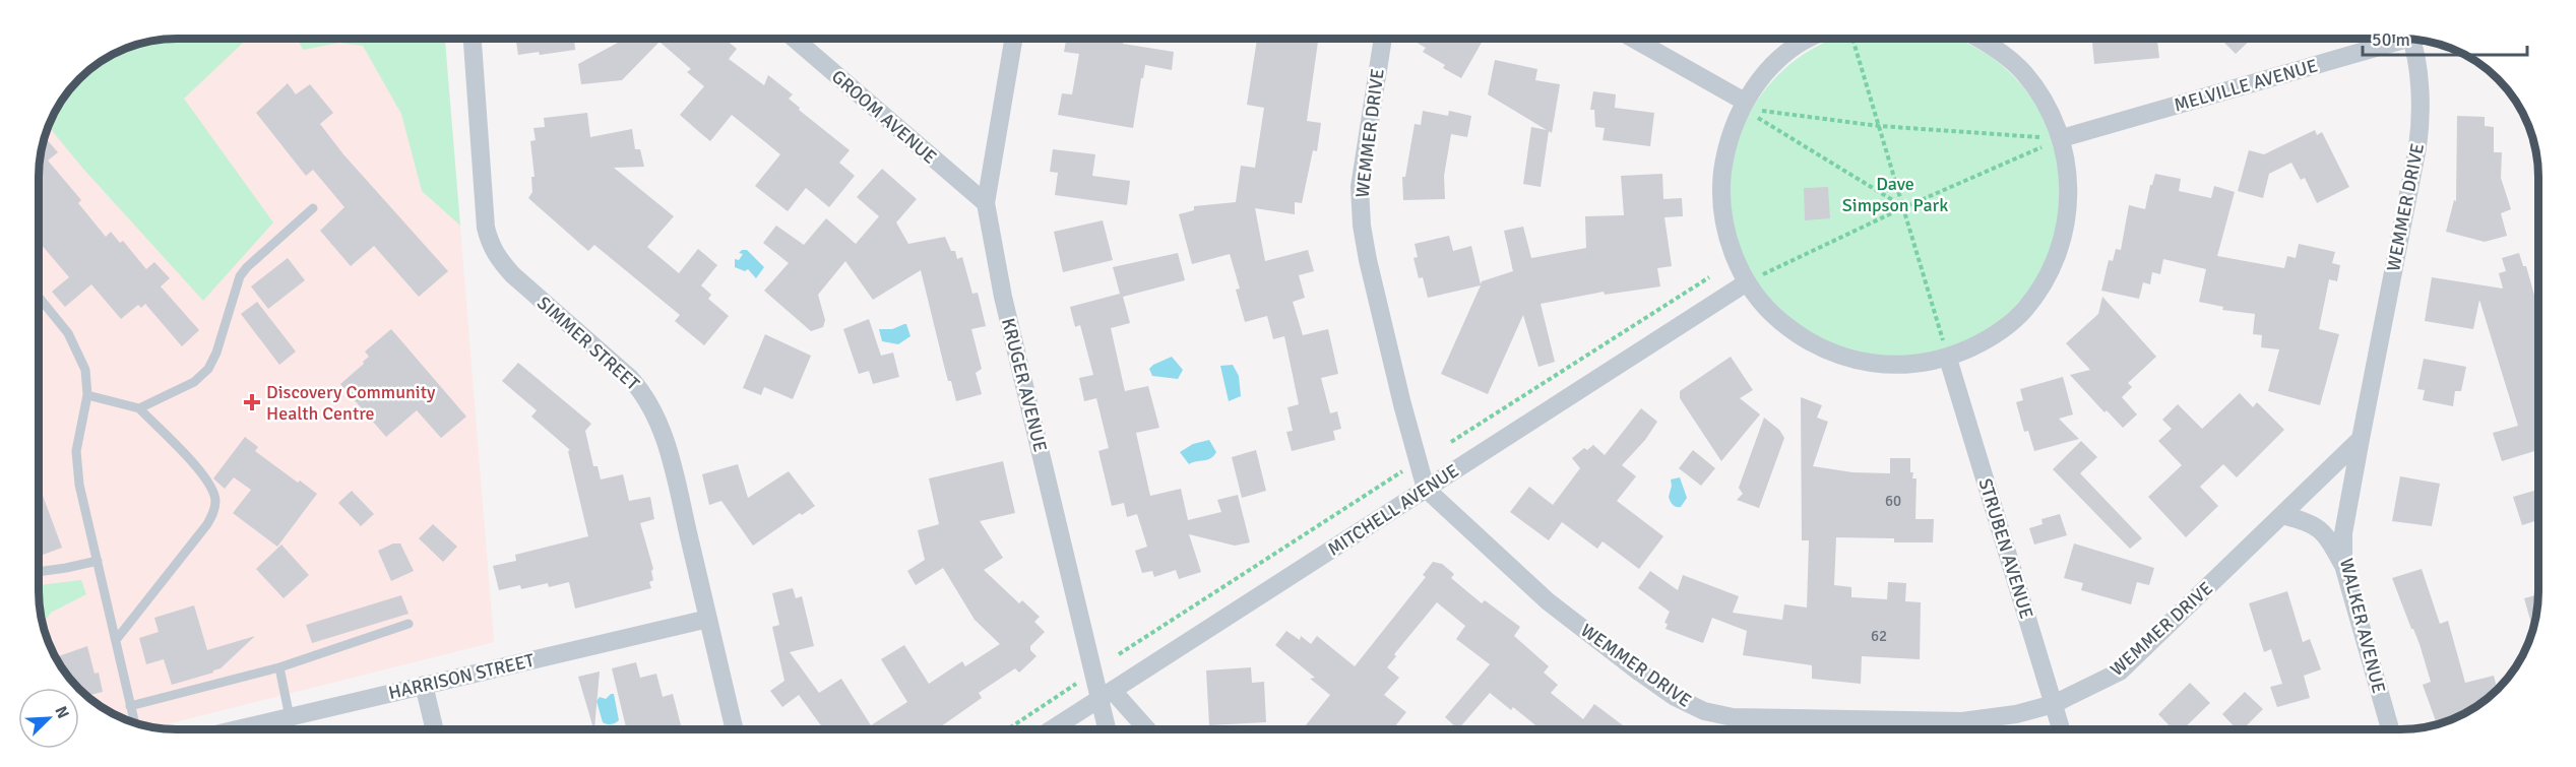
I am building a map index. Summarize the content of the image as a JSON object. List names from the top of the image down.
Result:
{
  "streets": {
    "street": [
      "MELVILLE AVENUE",
      "GROOM AVENUE",
      "WEMMER DRIVE",
      "SIMMER STREET",
      "KRUGER AVENUE",
      "MITCHELL AVENUE",
      "STRUBEN AVENUE",
      "WALKER AVENUE",
      "HARRISON STREET"
    ]
  },
  "crossings": [
    ["GROOM AVENUE", "KRUGER AVENUE"],
    ["WEMMER DRIVE", "MITCHELL AVENUE"],
    ["WEMMER DRIVE", "STRUBEN AVENUE"],
    ["WEMMER DRIVE", "WALKER AVENUE"],
    ["SIMMER STREET", "HARRISON STREET"],
    ["KRUGER AVENUE", "MITCHELL AVENUE"]
  ],
  "parks": ["Dave Simpson Park"],
  "places": {
    "health": ["Discovery Community Health Centre"]
  },
  "house_numbers": ["60", "62"],
  "scale_bar": "50 m",
  "north": "top right"
}
